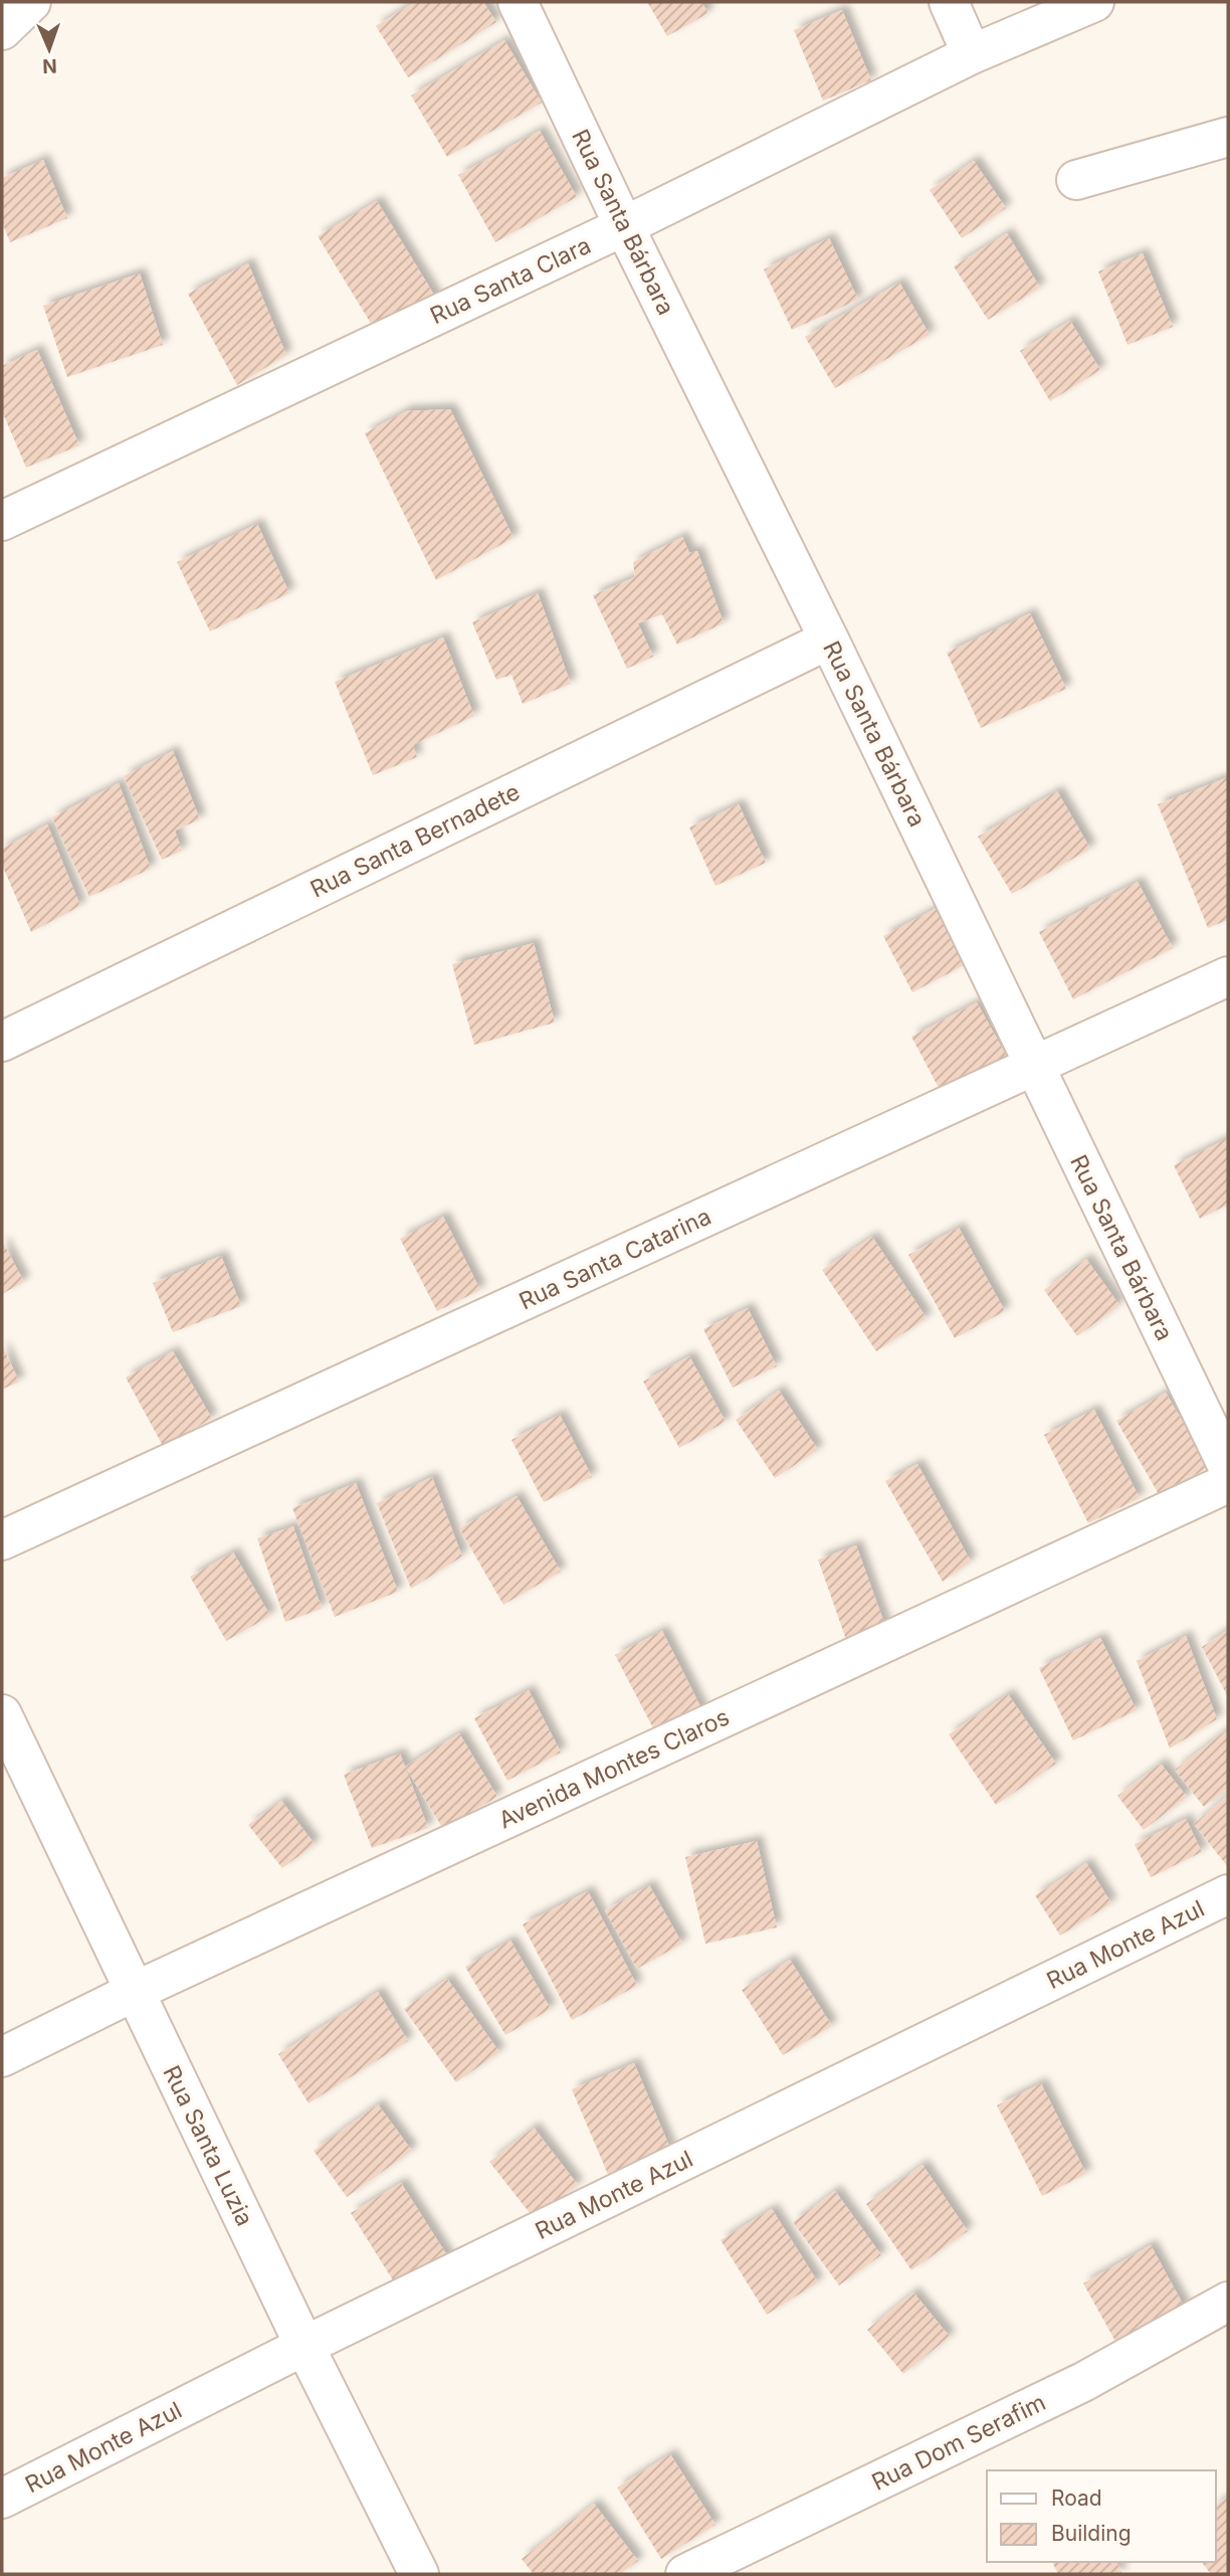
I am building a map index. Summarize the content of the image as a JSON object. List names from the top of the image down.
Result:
{
  "streets": {
    "street": [
      "Rua Santa Bárbara",
      "Rua Santa Clara",
      "Rua Santa Bernadete",
      "Rua Santa Catarina",
      "Avenida Montes Claros",
      "Rua Monte Azul",
      "Rua Santa Luzia",
      "Rua Dom Serafim"
    ]
  },
  "crossings": [
    ["Rua Santa Bárbara", "Rua Santa Clara"],
    ["Rua Santa Bárbara", "Rua Santa Bernadete"],
    ["Rua Santa Bárbara", "Rua Santa Catarina"],
    ["Avenida Montes Claros", "Rua Santa Luzia"],
    ["Rua Monte Azul", "Rua Santa Luzia"]
  ],
  "legend": ["Road", "Building"],
  "north": "bottom"
}
